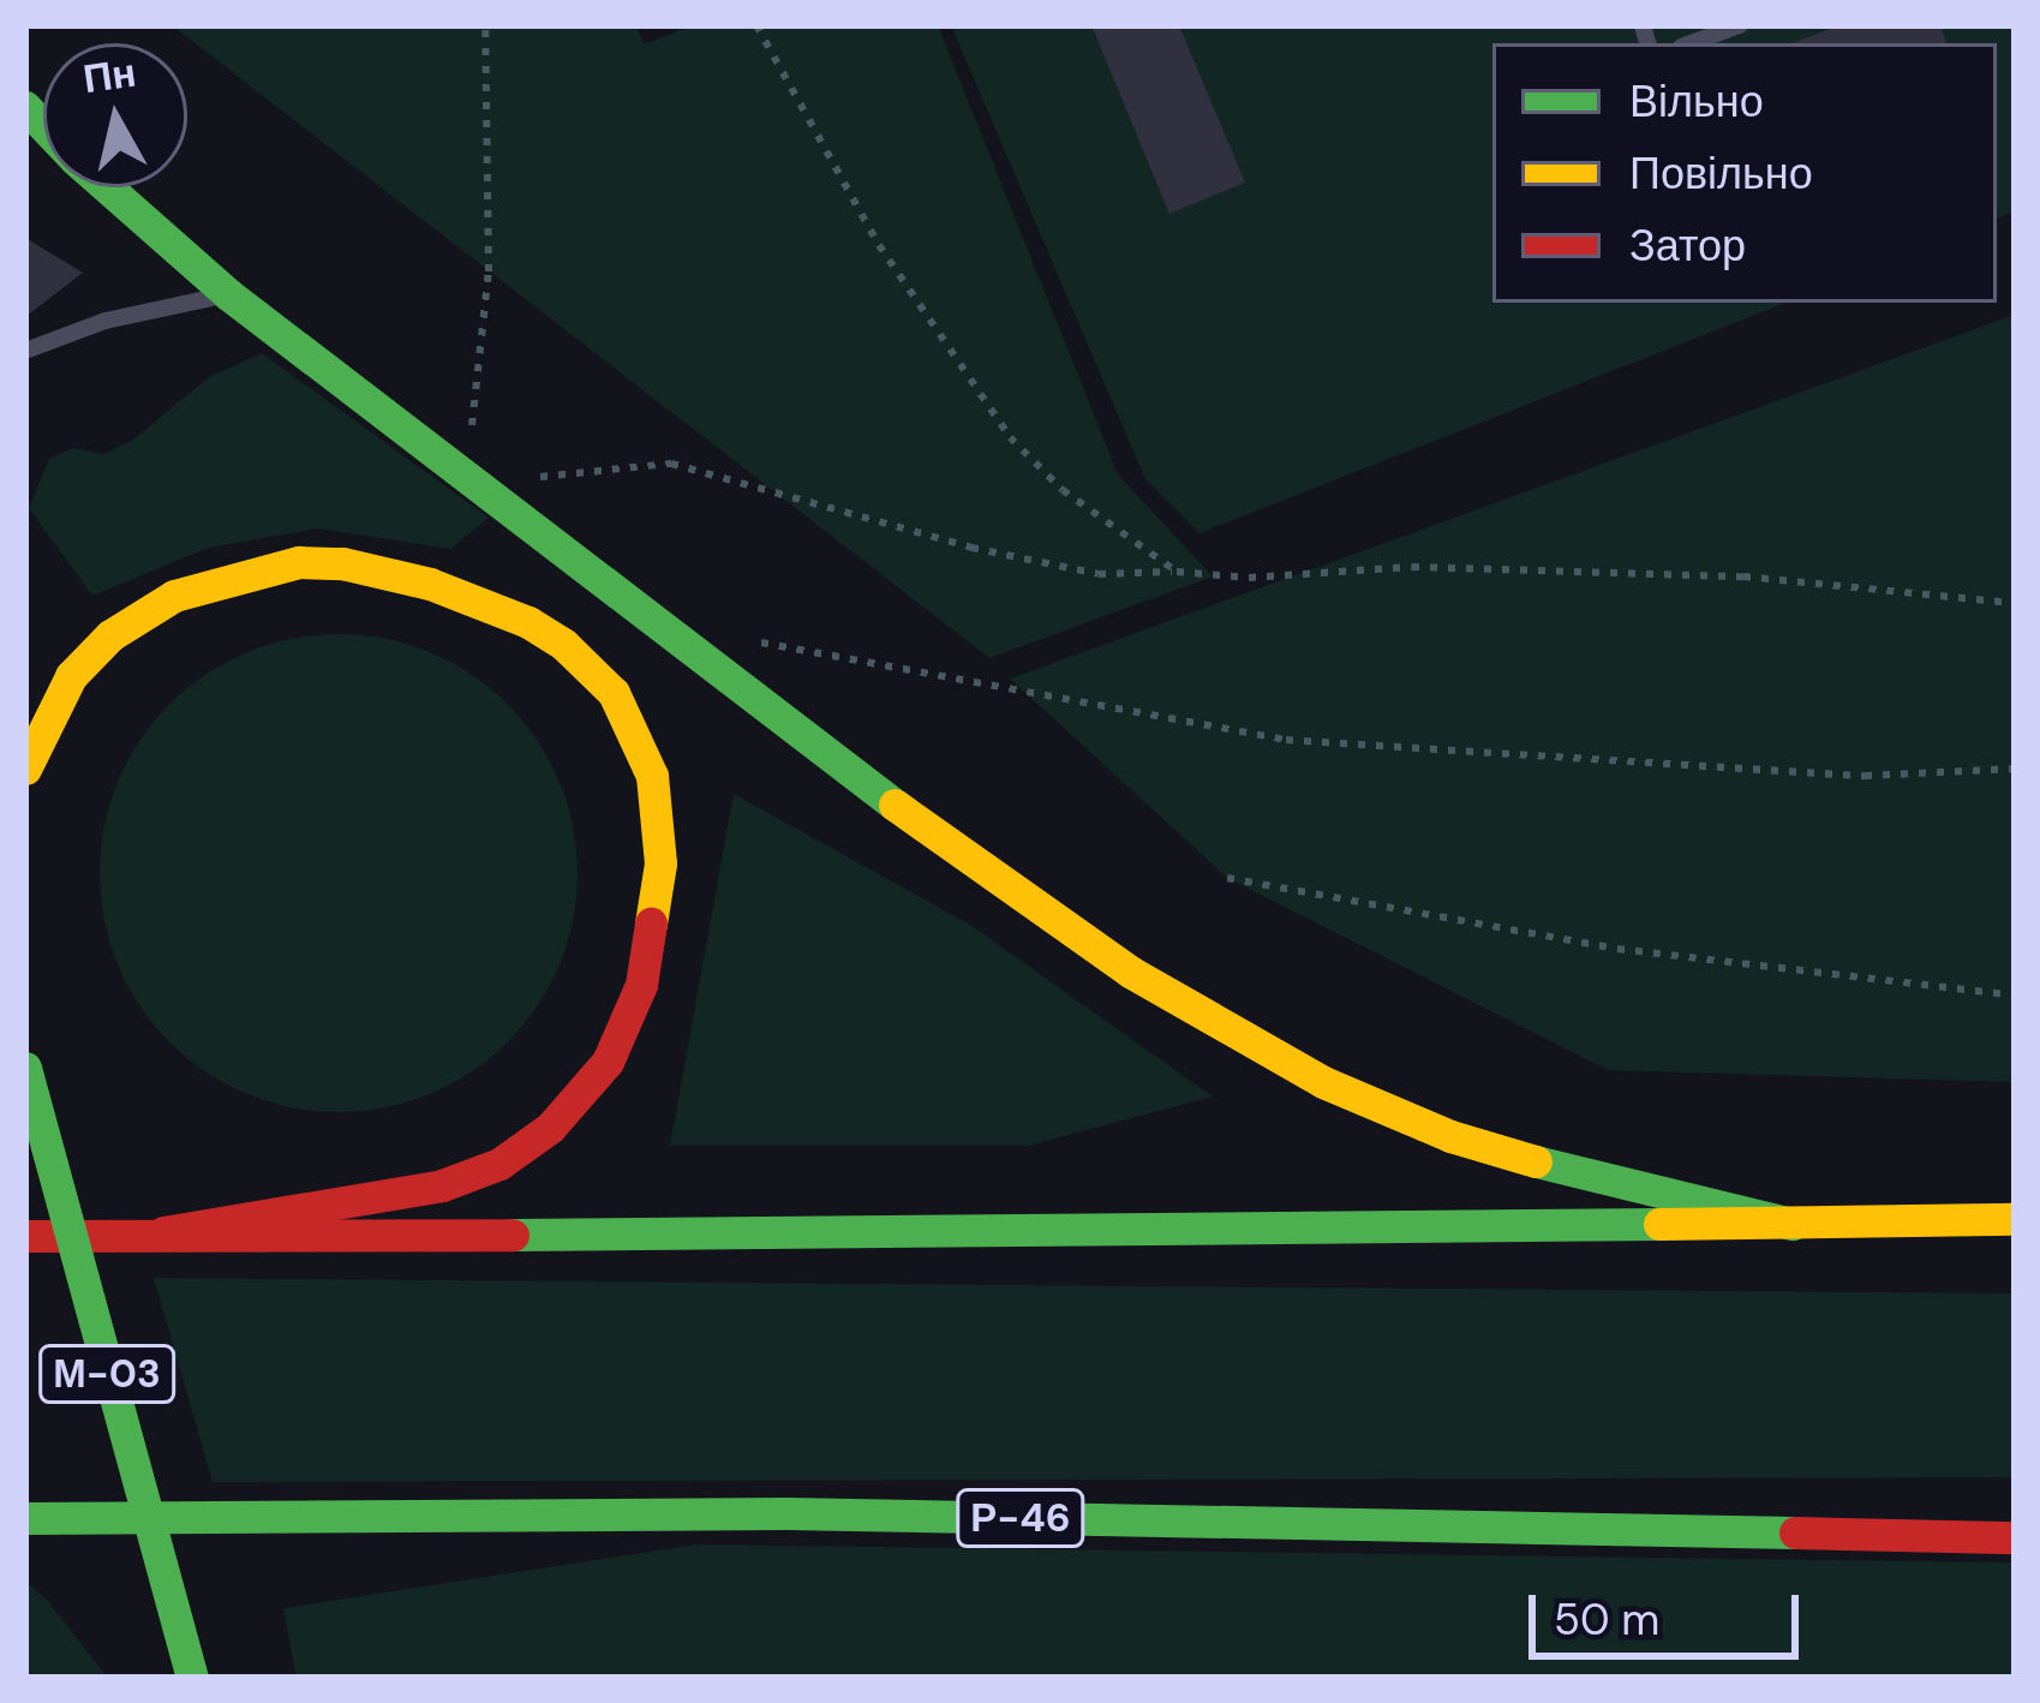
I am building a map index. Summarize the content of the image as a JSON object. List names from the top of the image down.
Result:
{
  "streets": {
    "main road": ["М-03", "Р-46"]
  },
  "legend": ["Вільно", "Повільно", "Затор"],
  "scale_bar": "50 m",
  "north": "top"
}
